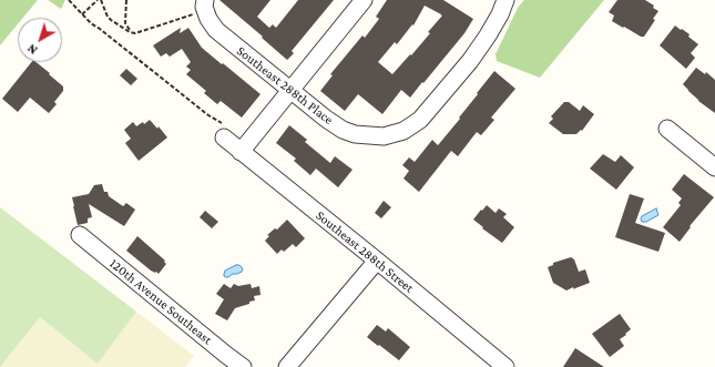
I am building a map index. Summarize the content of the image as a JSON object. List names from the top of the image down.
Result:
{
  "streets": {
    "street": ["Southeast 288th Place", "Southeast 288th Street", "120th Avenue Southeast"]
  },
  "north": "bottom left"
}
